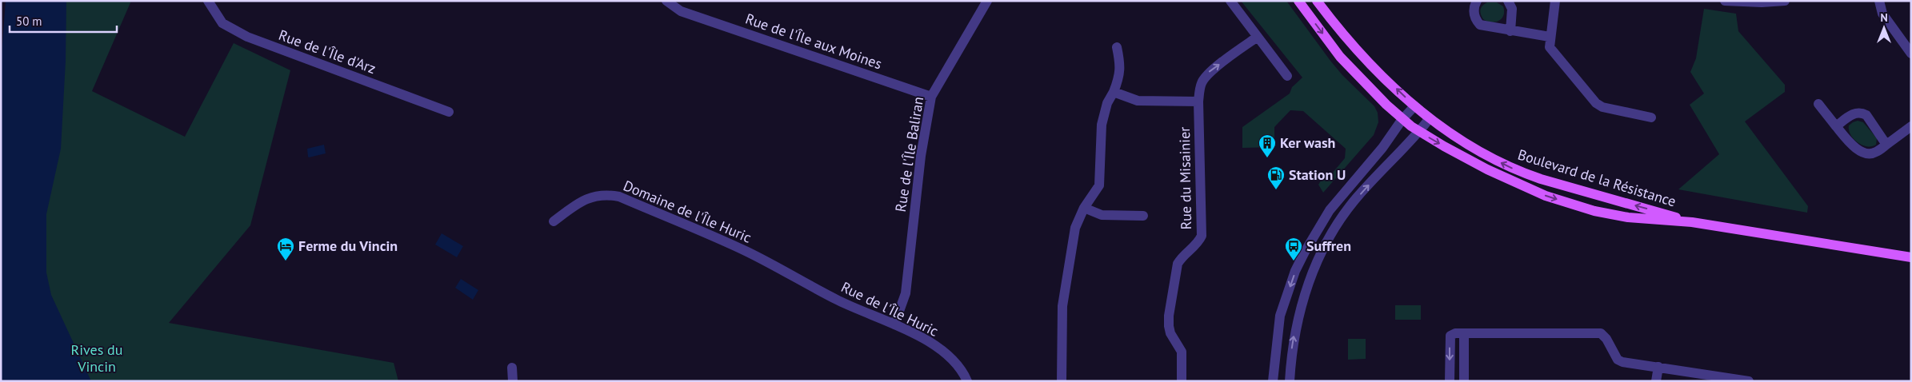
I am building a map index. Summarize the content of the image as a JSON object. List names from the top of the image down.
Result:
{
  "streets": {
    "main road": ["Boulevard de la Résistance"],
    "street": [
      "Rue de l'Île aux Moines",
      "Rue de l'Île d'Arz",
      "Rue de l'Île Baliran",
      "Rue du Misainier",
      "Domaine de l'Île Huric",
      "Rue de l'Île Huric"
    ]
  },
  "crossings": [
    ["Rue de l'Île aux Moines", "Rue de l'Île Baliran"],
    ["Rue de l'Île Baliran", "Rue de l'Île Huric"],
    ["Domaine de l'Île Huric", "Rue de l'Île Huric"]
  ],
  "parks": ["Rives du Vincin"],
  "places": {
    "building": ["Ker wash"],
    "fuel station": ["Station U"],
    "hotel": ["Ferme du Vincin"],
    "bus stop": ["Suffren"]
  },
  "scale_bar": "50 m",
  "north": "top"
}
